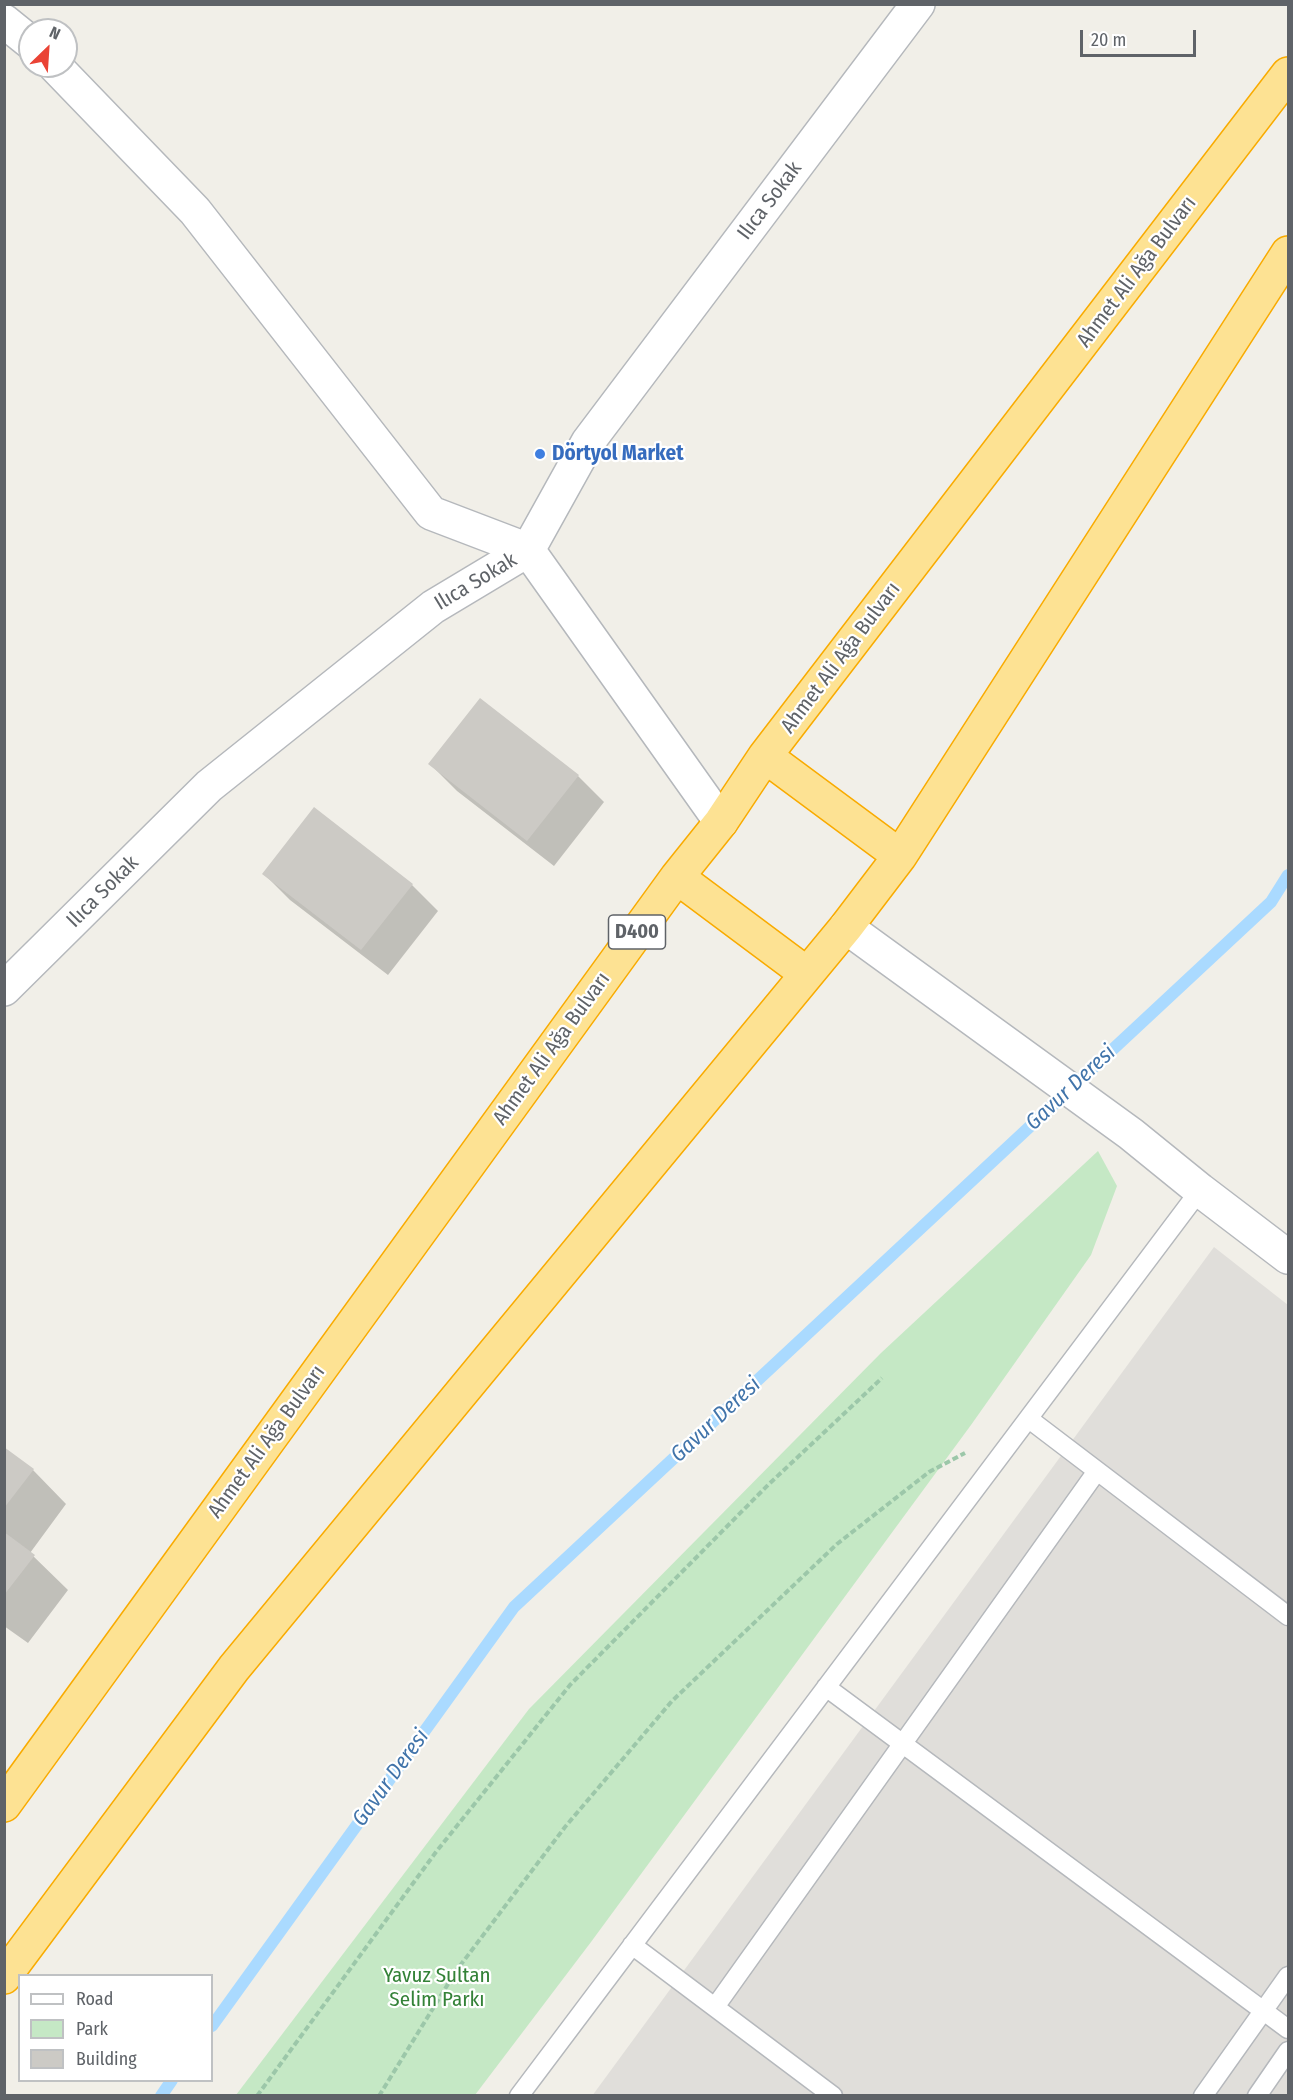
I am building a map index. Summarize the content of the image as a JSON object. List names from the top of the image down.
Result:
{
  "streets": {
    "highway": ["Ahmet Ali Ağa Bulvarı", "D400"],
    "street": ["Ilıca Sokak"]
  },
  "water": ["Gavur Deresi"],
  "parks": ["Yavuz Sultan Selim Parkı"],
  "places": ["Dörtyol Market"],
  "legend": ["Road", "Park", "Building"],
  "scale_bar": "20 m",
  "north": "top right"
}
